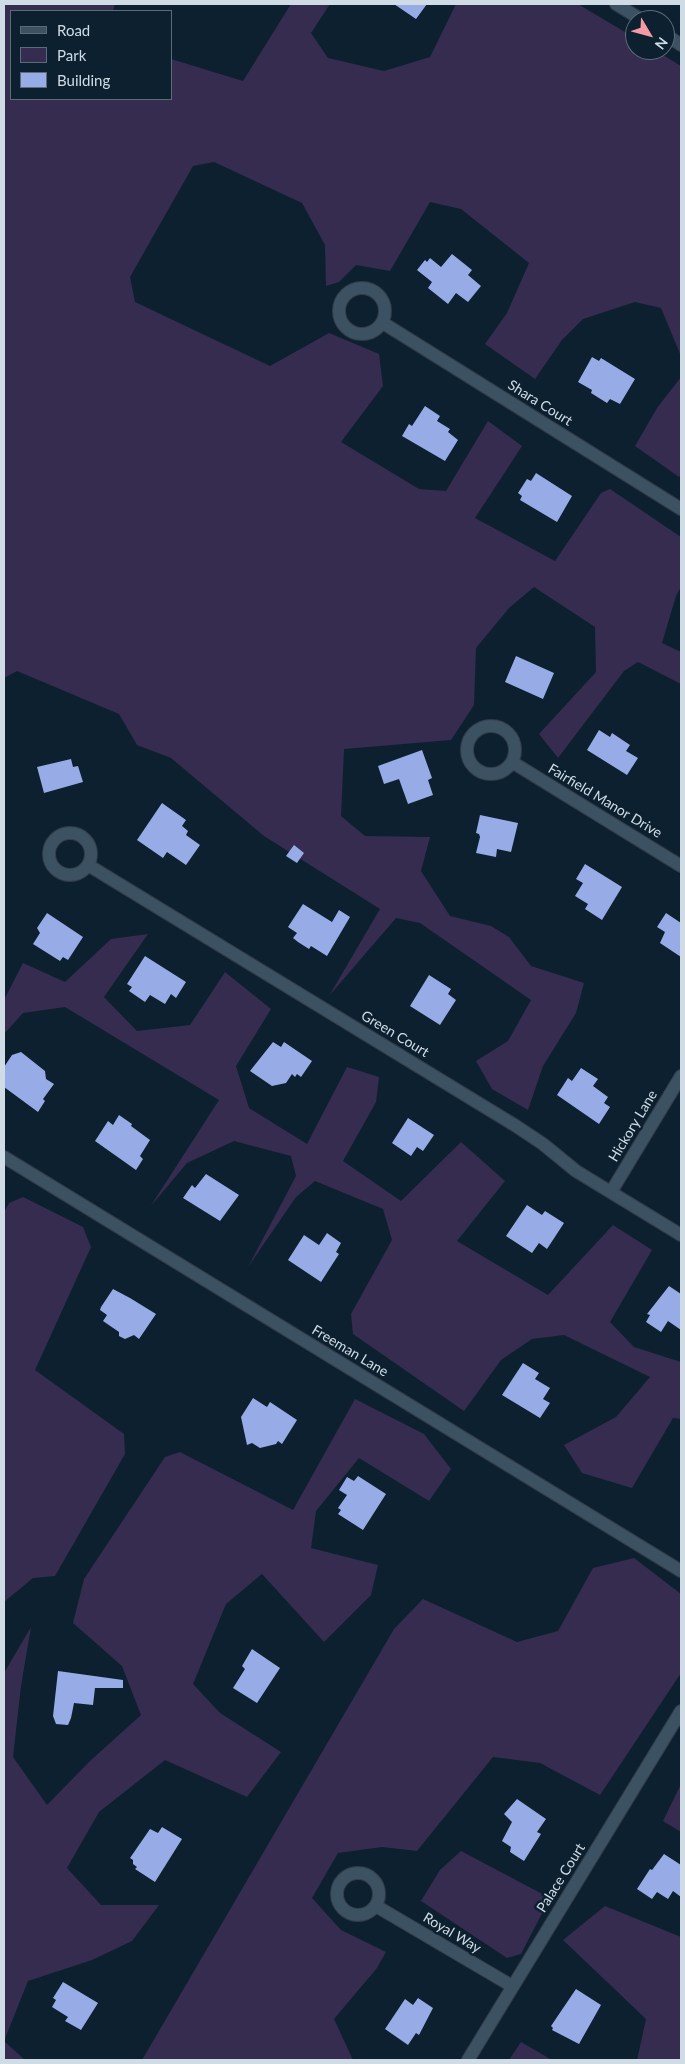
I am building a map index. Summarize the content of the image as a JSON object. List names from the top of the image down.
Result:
{
  "streets": {
    "street": [
      "Shara Court",
      "Fairfield Manor Drive",
      "Green Court",
      "Hickory Lane",
      "Freeman Lane",
      "Palace Court",
      "Royal Way"
    ]
  },
  "crossings": [
    ["Green Court", "Hickory Lane"],
    ["Palace Court", "Royal Way"]
  ],
  "legend": ["Road", "Park", "Building"],
  "north": "bottom right"
}
